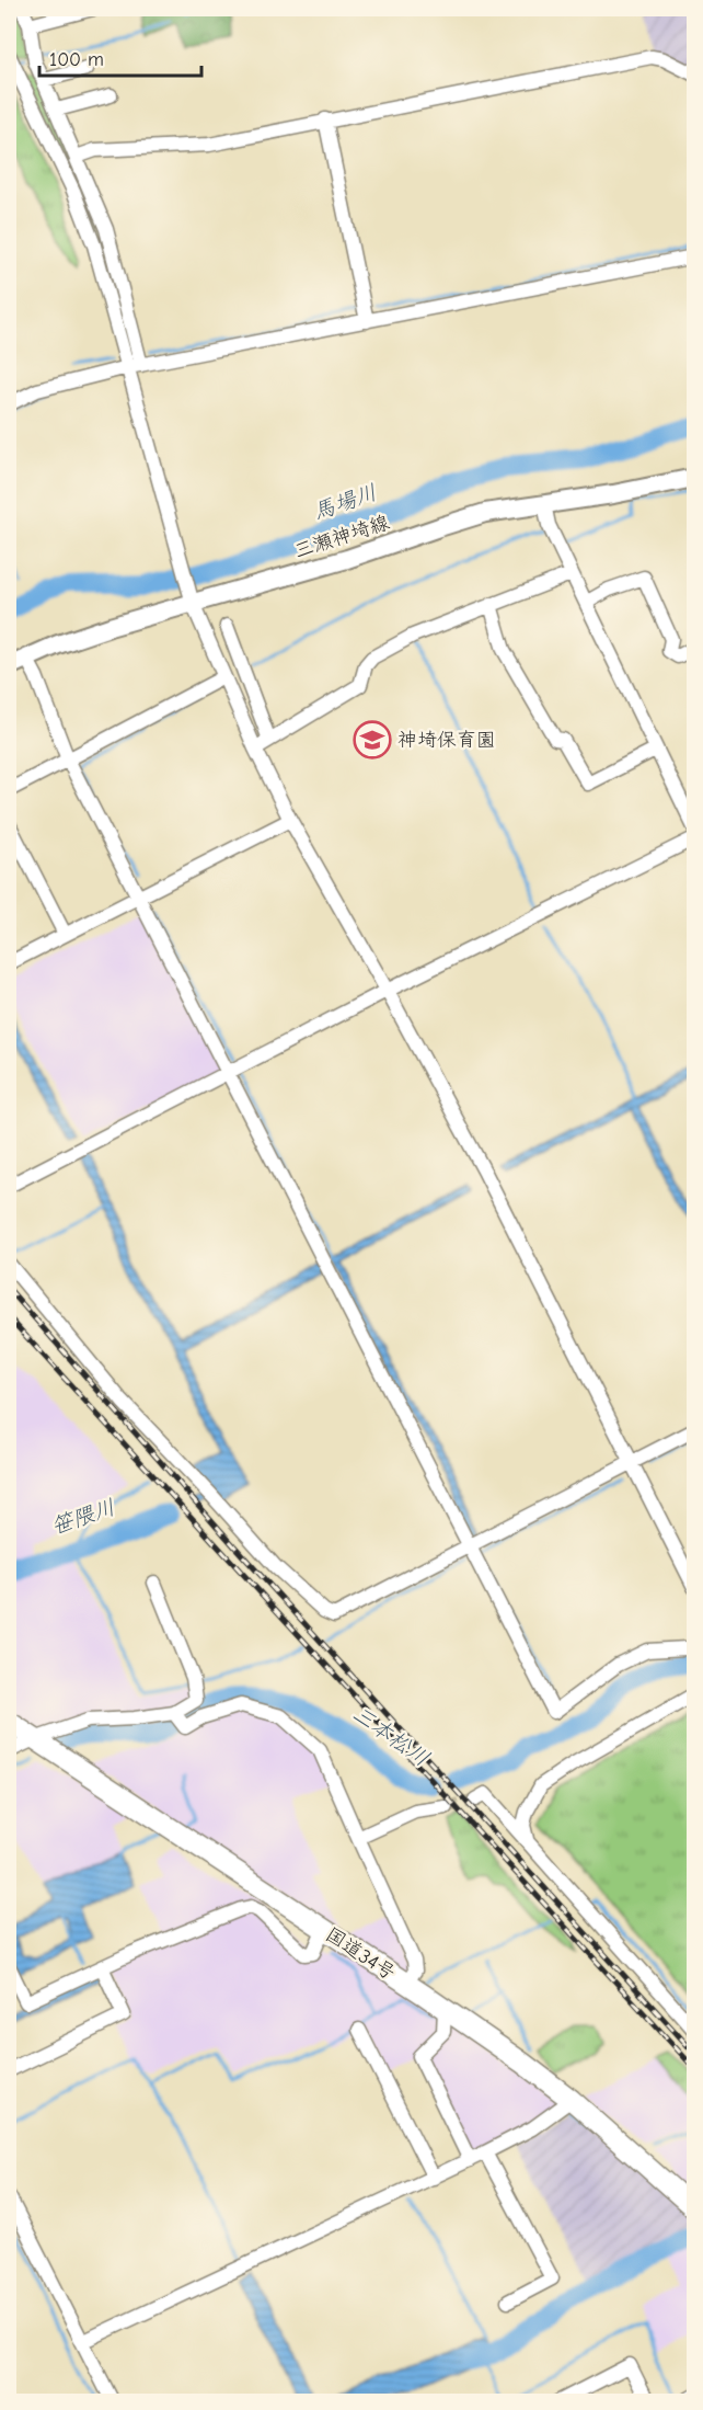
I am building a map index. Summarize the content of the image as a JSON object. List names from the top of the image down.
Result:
{
  "streets": {
    "highway": ["国道34号"],
    "main road": ["三瀬神埼線"]
  },
  "water": ["馬場川", "笹隈川", "三本松川"],
  "places": {
    "school or university": ["神埼保育園"]
  },
  "scale_bar": "100 m"
}
